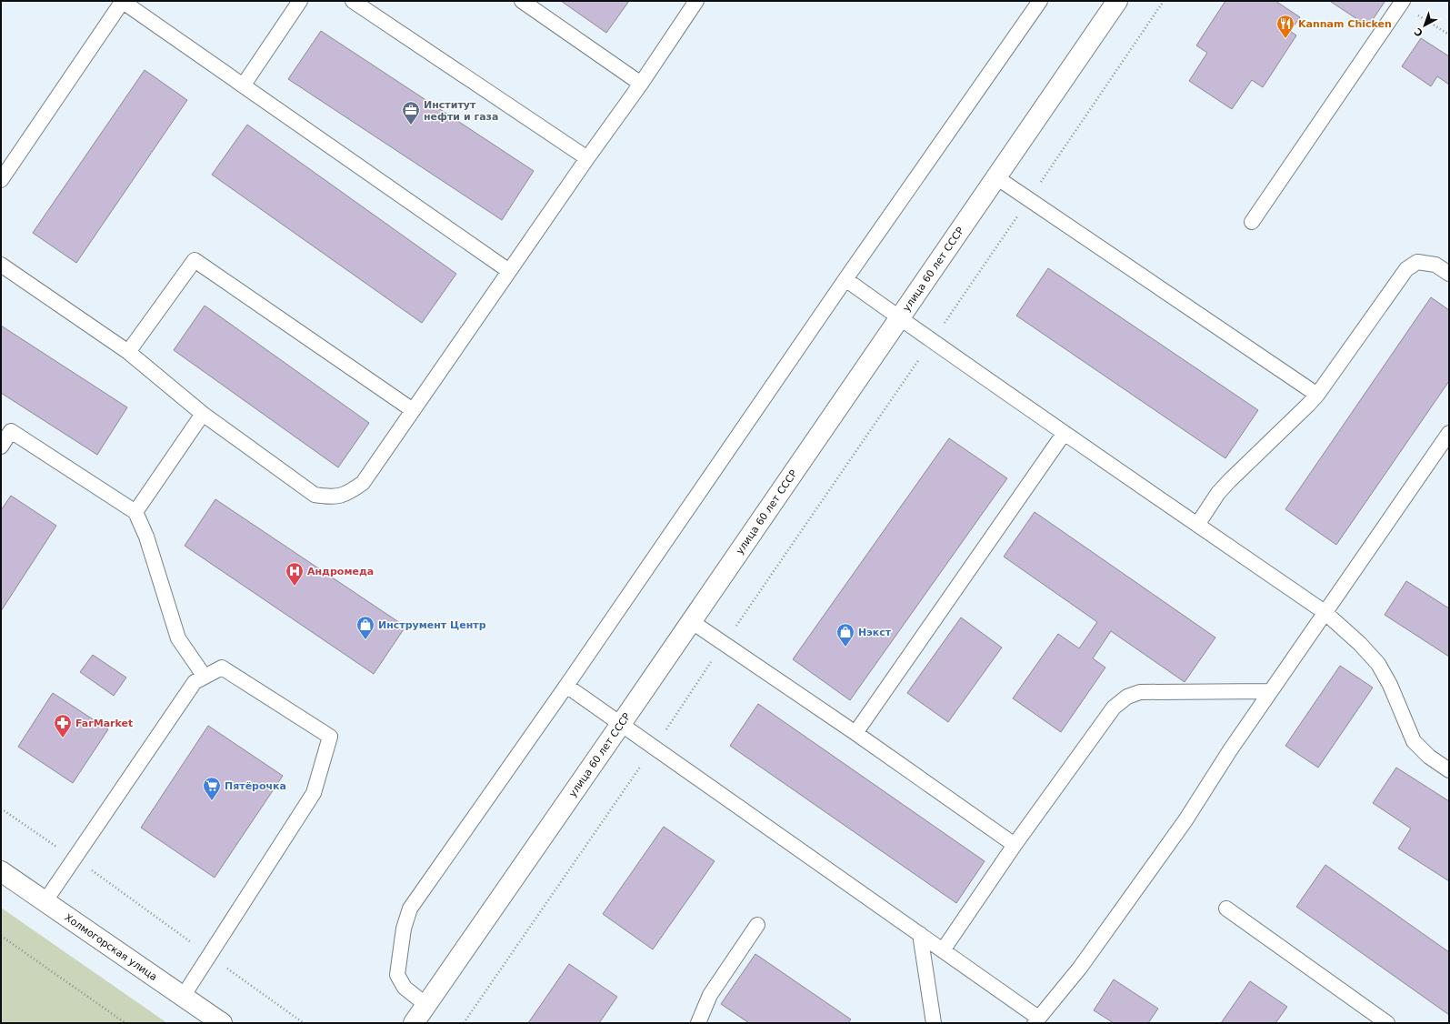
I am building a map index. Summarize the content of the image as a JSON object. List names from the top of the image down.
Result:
{
  "streets": {
    "main road": ["улица 60 лет СССР", "Холмогорская улица"]
  },
  "places": {
    "restaurant": ["Kannam Chicken"],
    "office": ["Институт нефти и газа"],
    "hospital": ["Андромеда"],
    "shop": ["Инструмент Центр", "Нэкст"],
    "pharmacy": ["FarMarket"],
    "supermarket": ["Пятёрочка"]
  },
  "north": "bottom left"
}
